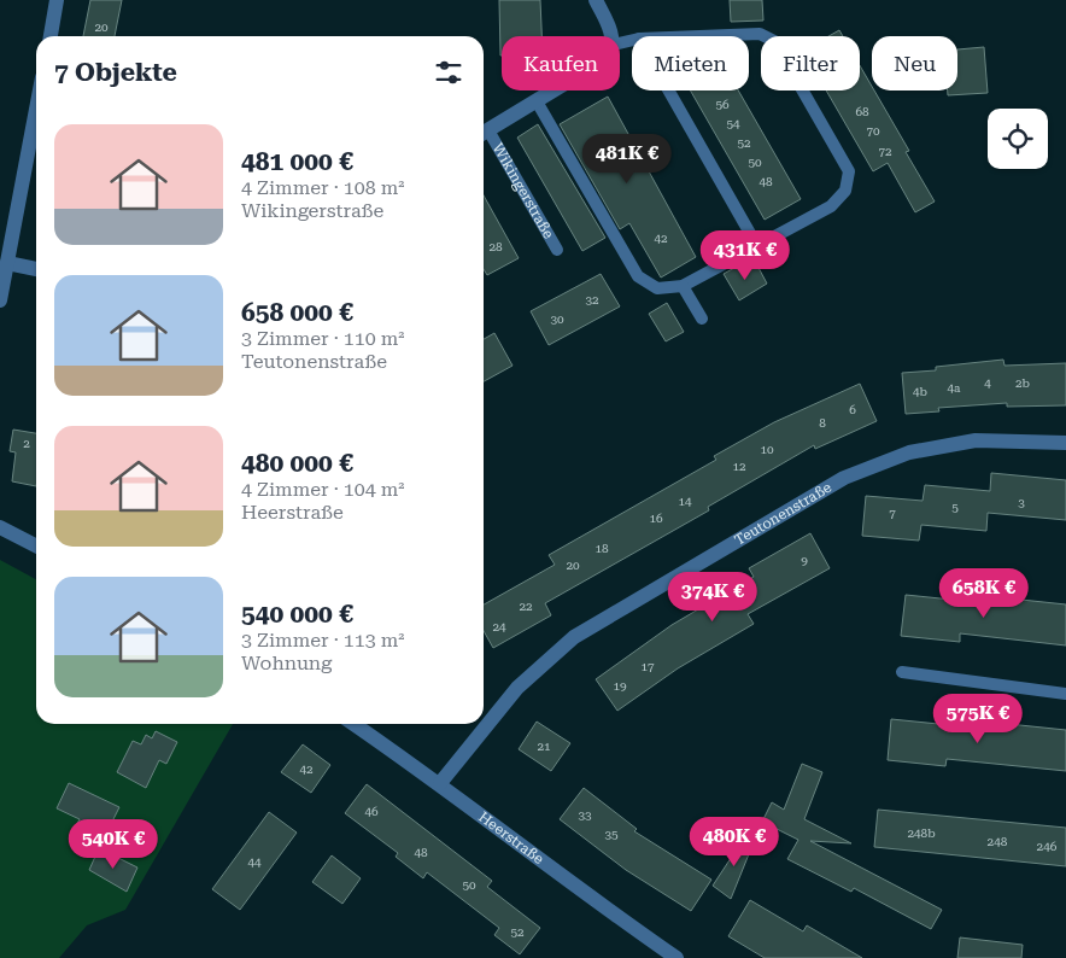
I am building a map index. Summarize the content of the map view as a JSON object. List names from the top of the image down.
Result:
{
  "streets": {
    "street": ["Wikingerstraße", "Teutonenstraße", "Heerstraße"]
  },
  "crossings": [
    ["Teutonenstraße", "Heerstraße"]
  ],
  "house_numbers": [
    "20",
    "56",
    "68",
    "54",
    "70",
    "52",
    "72",
    "50",
    "48",
    "42",
    "28",
    "32",
    "30",
    "4",
    "2b",
    "4a",
    "4b",
    "6",
    "8",
    "2",
    "10",
    "12",
    "14",
    "3",
    "5",
    "7",
    "16",
    "18",
    "9",
    "20",
    "22",
    "24",
    "17",
    "19",
    "21",
    "42",
    "46",
    "33",
    "248b",
    "35",
    "248",
    "246",
    "48",
    "44",
    "50",
    "52"
  ],
  "page": {
    "chip": [
      "Kaufen",
      "Mieten",
      "Filter",
      "Neu"
    ],
    "heading": "7 Objekte",
    "list": [
      {
        "name": "481 000 €",
        "note": "4 Zimmer · 108 m² · Wikingerstraße"
      },
      {
        "name": "658 000 €",
        "note": "3 Zimmer · 110 m² · Teutonenstraße"
      },
      {
        "name": "480 000 €",
        "note": "4 Zimmer · 104 m² · Heerstraße"
      },
      {
        "name": "540 000 €",
        "note": "3 Zimmer · 113 m² · Wohnung"
      }
    ],
    "price": [
      "481K €",
      "431K €",
      "658K €",
      "374K €",
      "575K €",
      "480K €",
      "540K €"
    ]
  }
}
